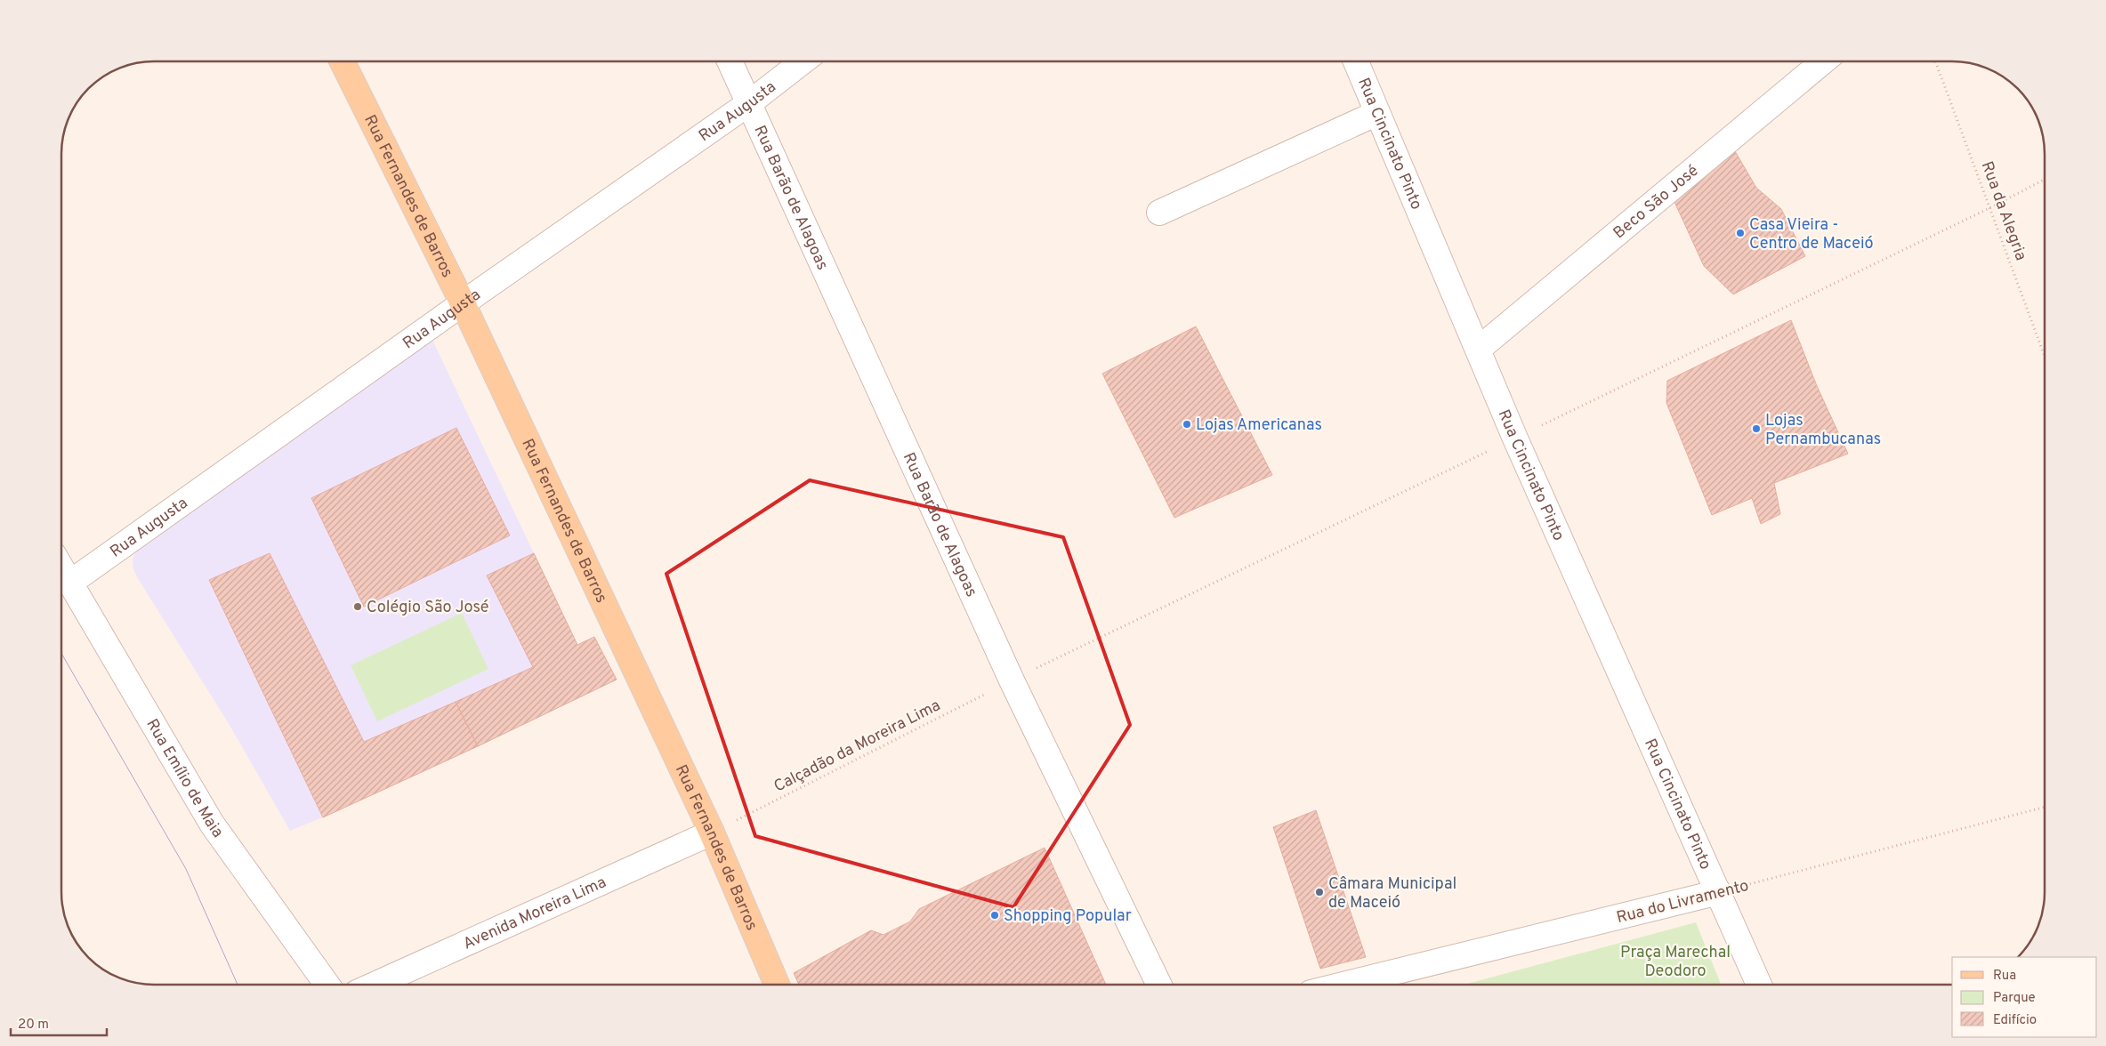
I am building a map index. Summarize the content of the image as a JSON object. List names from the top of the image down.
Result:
{
  "streets": {
    "main road": ["Rua Fernandes de Barros"],
    "street": [
      "Rua Augusta",
      "Rua Cincinato Pinto",
      "Rua Barão de Alagoas",
      "Beco São José",
      "Rua Emílio de Maia",
      "Rua do Livramento",
      "Avenida Moreira Lima"
    ],
    "path": ["Rua da Alegria", "Calçadão da Moreira Lima"]
  },
  "crossings": [
    ["Rua Augusta", "Rua Fernandes de Barros"],
    ["Rua Augusta", "Rua Barão de Alagoas"],
    ["Rua Augusta", "Rua Emílio de Maia"],
    ["Rua Cincinato Pinto", "Beco São José"],
    ["Rua Cincinato Pinto", "Rua do Livramento"],
    ["Rua Fernandes de Barros", "Calçadão da Moreira Lima"],
    ["Rua Fernandes de Barros", "Avenida Moreira Lima"],
    ["Rua Barão de Alagoas", "Calçadão da Moreira Lima"],
    ["Calçadão da Moreira Lima", "Avenida Moreira Lima"]
  ],
  "parks": ["Praça Marechal Deodoro"],
  "places": [
    "Casa Vieira - Centro de Maceió",
    "Lojas Americanas",
    "Lojas Pernambucanas",
    "Colégio São José",
    "Câmara Municipal de Maceió",
    "Shopping Popular"
  ],
  "legend": ["Rua", "Parque", "Edifício"],
  "scale_bar": "20 m"
}
